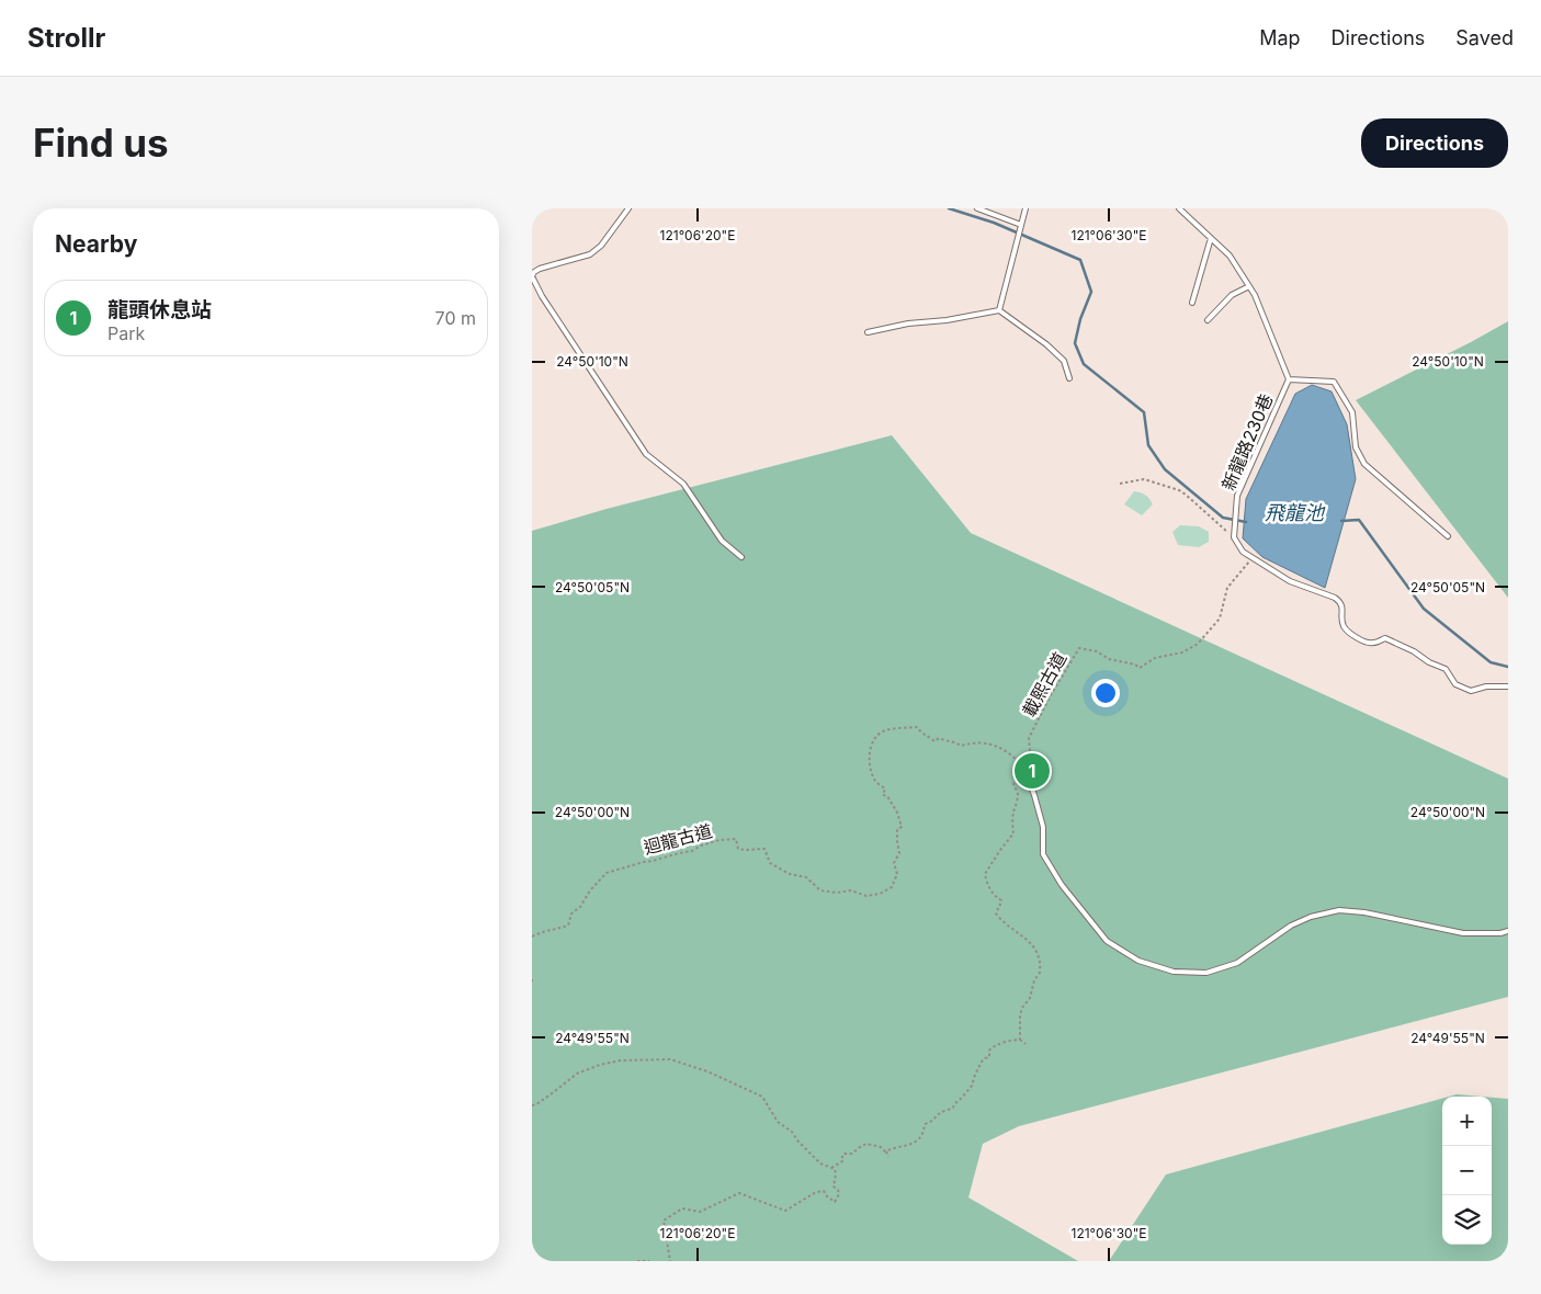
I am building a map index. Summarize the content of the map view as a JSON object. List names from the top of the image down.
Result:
{
  "streets": {
    "lane": ["新龍路230巷"],
    "path": ["載熙古道", "迴龍古道"]
  },
  "crossings": [
    ["載熙古道", "迴龍古道"]
  ],
  "water": ["飛龍池"],
  "page": {
    "header": "Strollr",
    "nav": ["Map", "Directions", "Saved"],
    "buttons": "Directions",
    "title": "Find us",
    "heading": "Nearby",
    "list": [
      {
        "mark": "1",
        "name": "龍頭休息站",
        "note": "Park",
        "value": "70 m"
      }
    ],
    "pins": "1",
    "map_buttons": ["+", "−"]
  },
  "coordinates": [
    "121°06'20\"E",
    "121°06'30\"E",
    "24°50'10\"N",
    "24°50'05\"N",
    "24°50'00\"N",
    "24°49'55\"N"
  ]
}
